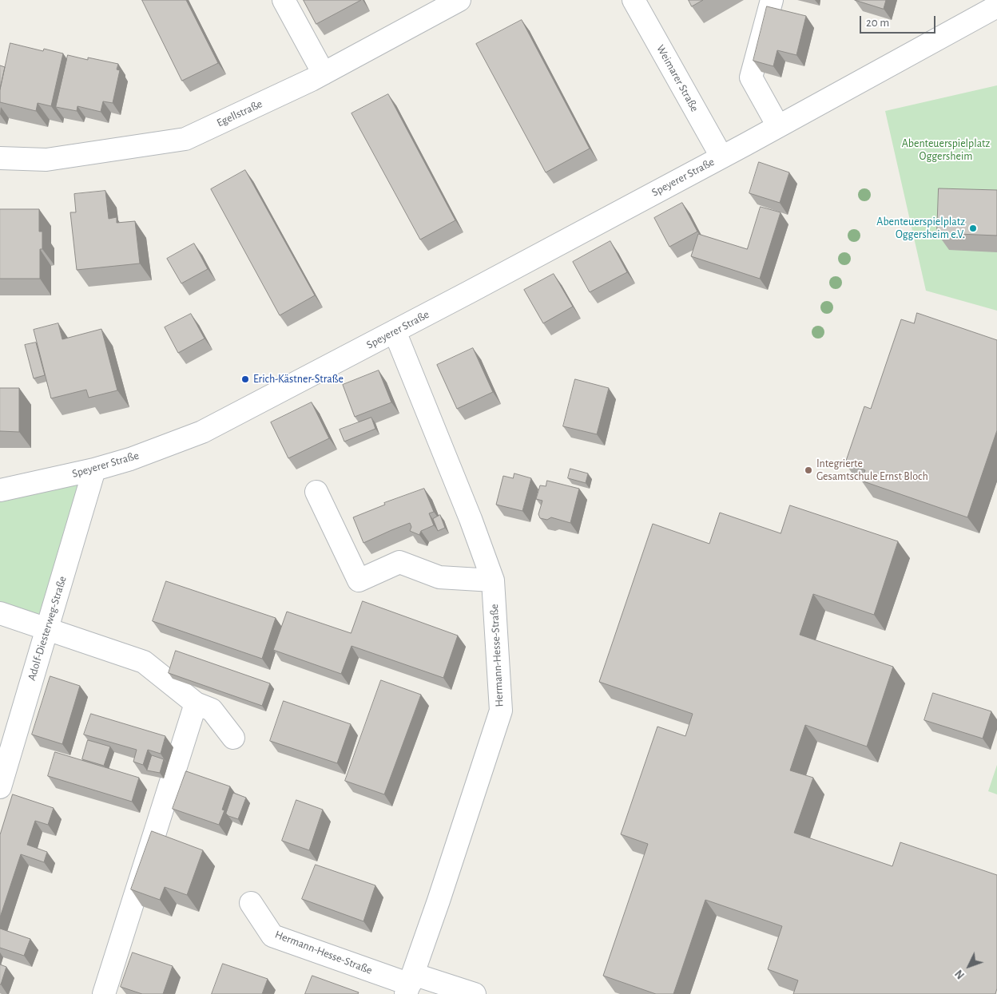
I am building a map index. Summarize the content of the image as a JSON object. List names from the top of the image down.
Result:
{
  "streets": {
    "street": [
      "Weimarer Straße",
      "Egellstraße",
      "Speyerer Straße",
      "Adolf-Diesterweg-Straße",
      "Hermann-Hesse-Straße"
    ]
  },
  "crossings": [
    ["Weimarer Straße", "Speyerer Straße"],
    ["Speyerer Straße", "Adolf-Diesterweg-Straße"],
    ["Speyerer Straße", "Hermann-Hesse-Straße"]
  ],
  "parks": ["Abenteuerspielplatz Oggersheim"],
  "places": ["Abenteuerspielplatz Oggersheim e.V.", "Erich-Kästner-Straße", "Integrierte Gesamtschule Ernst Bloch"],
  "scale_bar": "20 m",
  "north": "bottom left"
}
